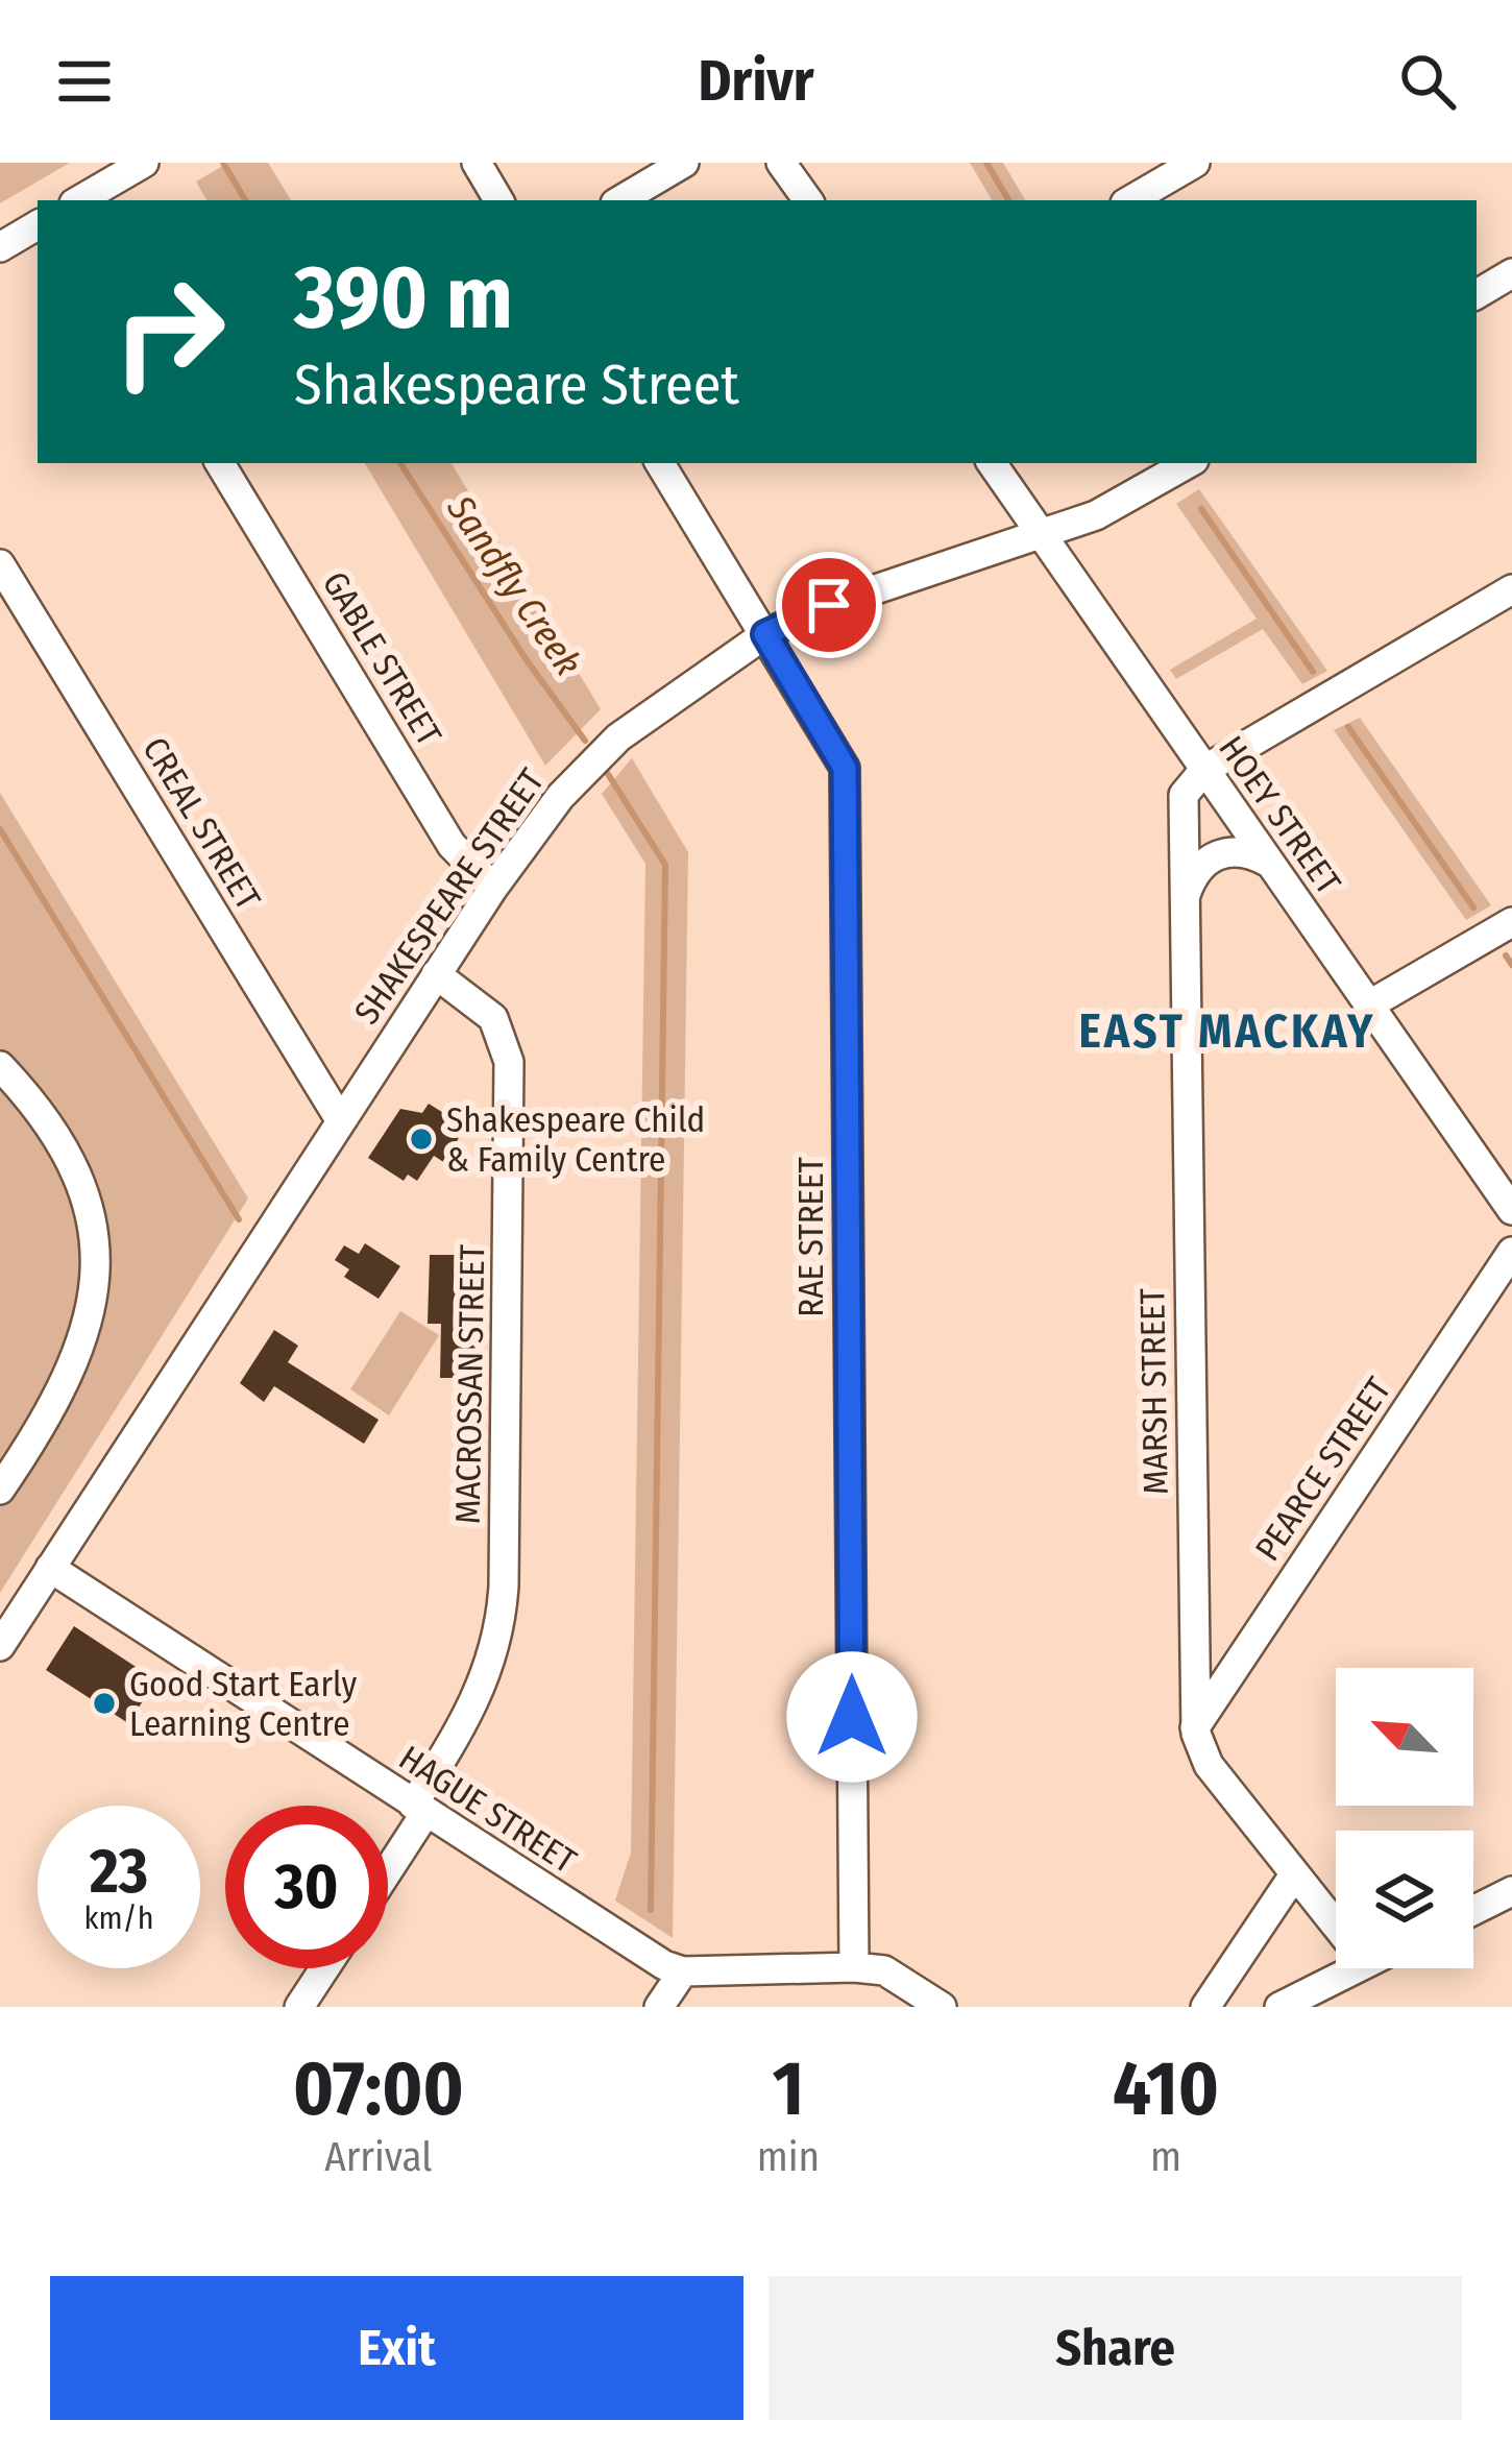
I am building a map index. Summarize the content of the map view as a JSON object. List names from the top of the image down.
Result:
{
  "streets": {
    "street": [
      "GABLE STREET",
      "HOEY STREET",
      "CREAL STREET",
      "SHAKESPEARE STREET",
      "RAE STREET",
      "MACROSSAN STREET",
      "MARSH STREET",
      "PEARCE STREET",
      "HAGUE STREET"
    ]
  },
  "crossings": [
    ["GABLE STREET", "SHAKESPEARE STREET"],
    ["HOEY STREET", "SHAKESPEARE STREET"],
    ["HOEY STREET", "MARSH STREET"],
    ["CREAL STREET", "SHAKESPEARE STREET"],
    ["SHAKESPEARE STREET", "RAE STREET"],
    ["SHAKESPEARE STREET", "MACROSSAN STREET"],
    ["SHAKESPEARE STREET", "HAGUE STREET"],
    ["RAE STREET", "HAGUE STREET"],
    ["MACROSSAN STREET", "HAGUE STREET"],
    ["MARSH STREET", "PEARCE STREET"]
  ],
  "districts": ["EAST MACKAY"],
  "water": ["Sandfly Creek"],
  "places": ["Shakespeare Child & Family Centre", "Good Start Early Learning Centre"],
  "north": "top left",
  "page": {
    "header": "Drivr",
    "turn": ["390 m", "Shakespeare Street"],
    "speed": "23 km/h",
    "limit": "30",
    "eta": [
      "07:00",
      "Arrival",
      "1",
      "min",
      "410",
      "m"
    ],
    "buttons": ["Exit", "Share"]
  }
}
